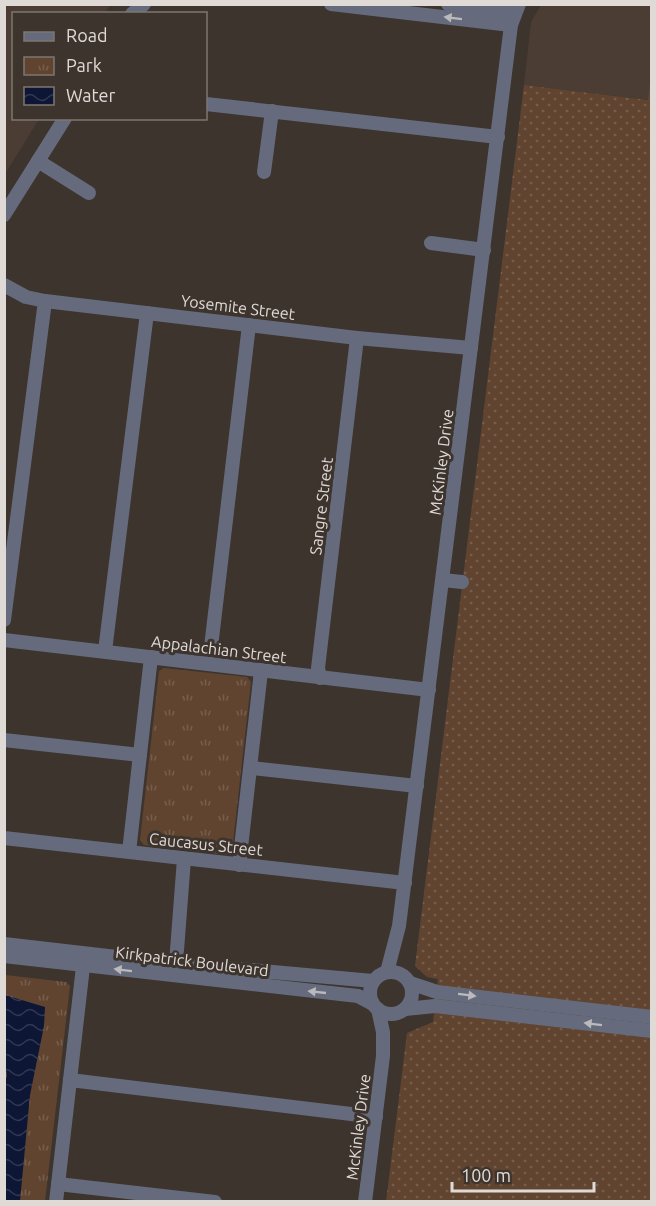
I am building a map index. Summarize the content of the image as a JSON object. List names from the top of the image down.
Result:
{
  "streets": {
    "street": [
      "Yosemite Street",
      "McKinley Drive",
      "Sangre Street",
      "Appalachian Street",
      "Caucasus Street",
      "Kirkpatrick Boulevard"
    ]
  },
  "crossings": [
    ["Yosemite Street", "McKinley Drive"],
    ["Yosemite Street", "Sangre Street"],
    ["McKinley Drive", "Appalachian Street"],
    ["McKinley Drive", "Caucasus Street"],
    ["McKinley Drive", "Kirkpatrick Boulevard"],
    ["Sangre Street", "Appalachian Street"]
  ],
  "legend": ["Road", "Park", "Water"],
  "scale_bar": "100 m"
}
